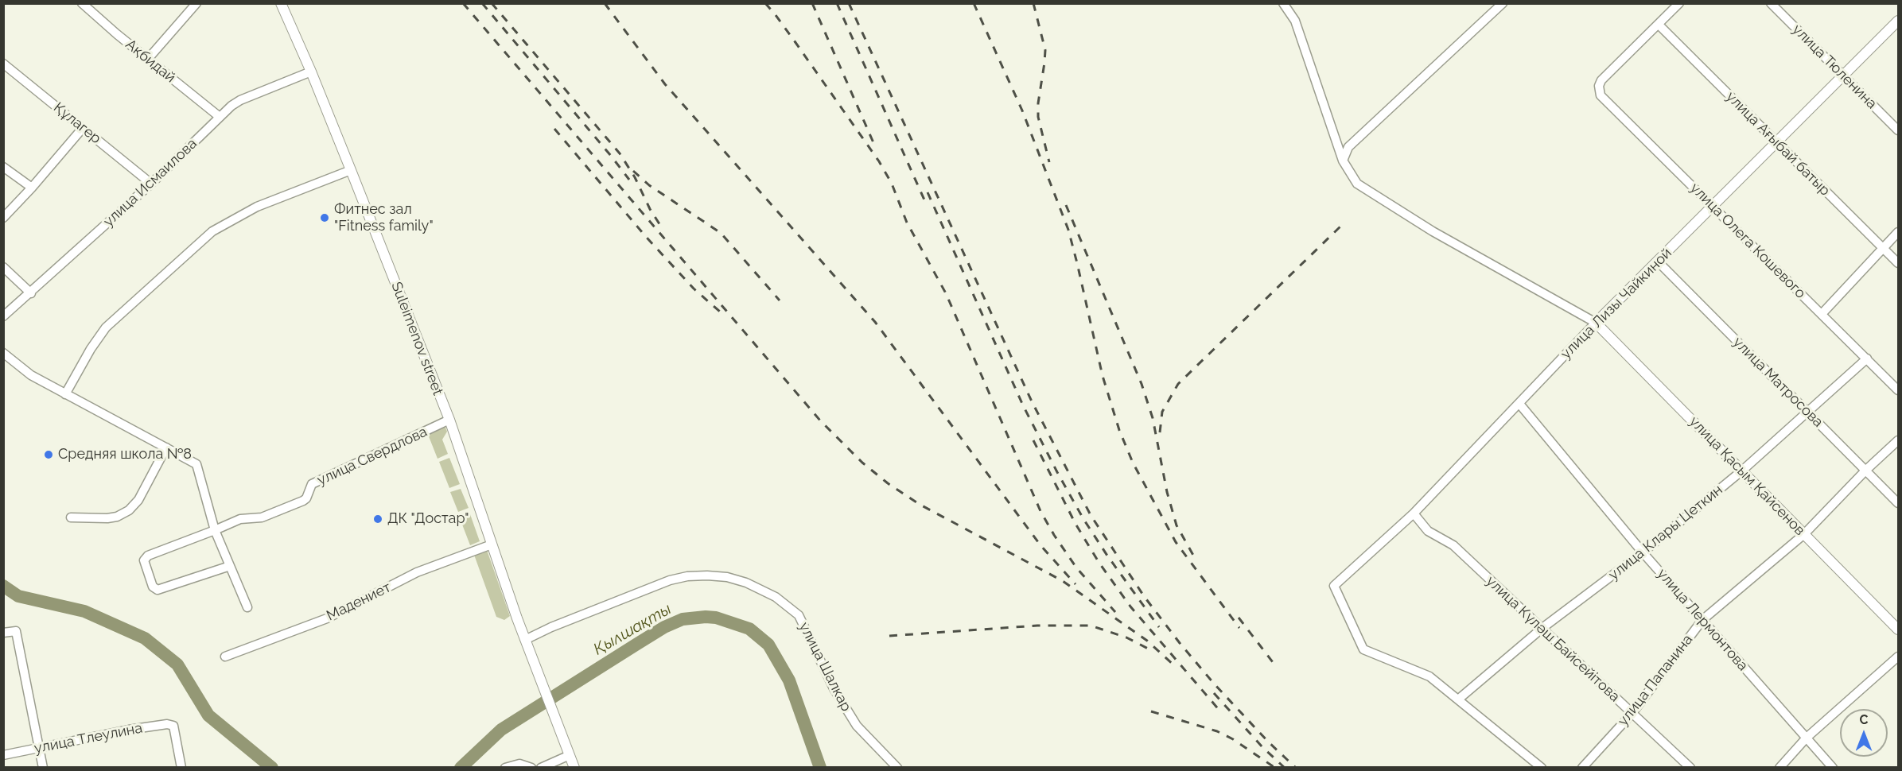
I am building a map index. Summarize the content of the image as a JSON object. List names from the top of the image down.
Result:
{
  "streets": {
    "street": [
      "Ақбидай",
      "улица Тюленина",
      "Құлагер",
      "улица Ағыбай батыр",
      "улица Исмаилова",
      "улица Олега Кошевого",
      "улица Лизы Чайкиной",
      "Suleimenov street",
      "улица Матросова",
      "улица Свердлова",
      "улица Қасым Қайсенов",
      "улица Клары Цеткин",
      "Мадениет",
      "улица Лермонтова",
      "улица Күләш Байсейітова",
      "улица Шалкар",
      "улица Папанина",
      "улица Тлеулина"
    ]
  },
  "crossings": [
    ["Ақбидай", "улица Исмаилова"],
    ["улица Тюленина", "улица Лизы Чайкиной"],
    ["Құлагер", "улица Исмаилова"],
    ["улица Ағыбай батыр", "улица Олега Кошевого"],
    ["улица Ағыбай батыр", "улица Лизы Чайкиной"],
    ["улица Исмаилова", "Suleimenov street"],
    ["улица Олега Кошевого", "улица Лизы Чайкиной"],
    ["улица Олега Кошевого", "улица Клары Цеткин"],
    ["улица Лизы Чайкиной", "улица Матросова"],
    ["улица Лизы Чайкиной", "улица Қасым Қайсенов"],
    ["улица Лизы Чайкиной", "улица Клары Цеткин"],
    ["улица Лизы Чайкиной", "улица Лермонтова"],
    ["улица Лизы Чайкиной", "улица Күләш Байсейітова"],
    ["Suleimenov street", "улица Свердлова"],
    ["Suleimenov street", "Мадениет"],
    ["Suleimenov street", "улица Шалкар"],
    ["улица Матросова", "улица Клары Цеткин"],
    ["улица Матросова", "улица Папанина"],
    ["улица Қасым Қайсенов", "улица Клары Цеткин"],
    ["улица Қасым Қайсенов", "улица Папанина"],
    ["улица Клары Цеткин", "улица Лермонтова"],
    ["улица Клары Цеткин", "улица Күләш Байсейітова"],
    ["улица Лермонтова", "улица Папанина"],
    ["улица Күләш Байсейітова", "улица Папанина"]
  ],
  "water": ["Қылшақты"],
  "places": ["Фитнес зал \"Fitness family\"", "Средняя школа №8", "ДК \"Достар\""],
  "north": "top"
}
